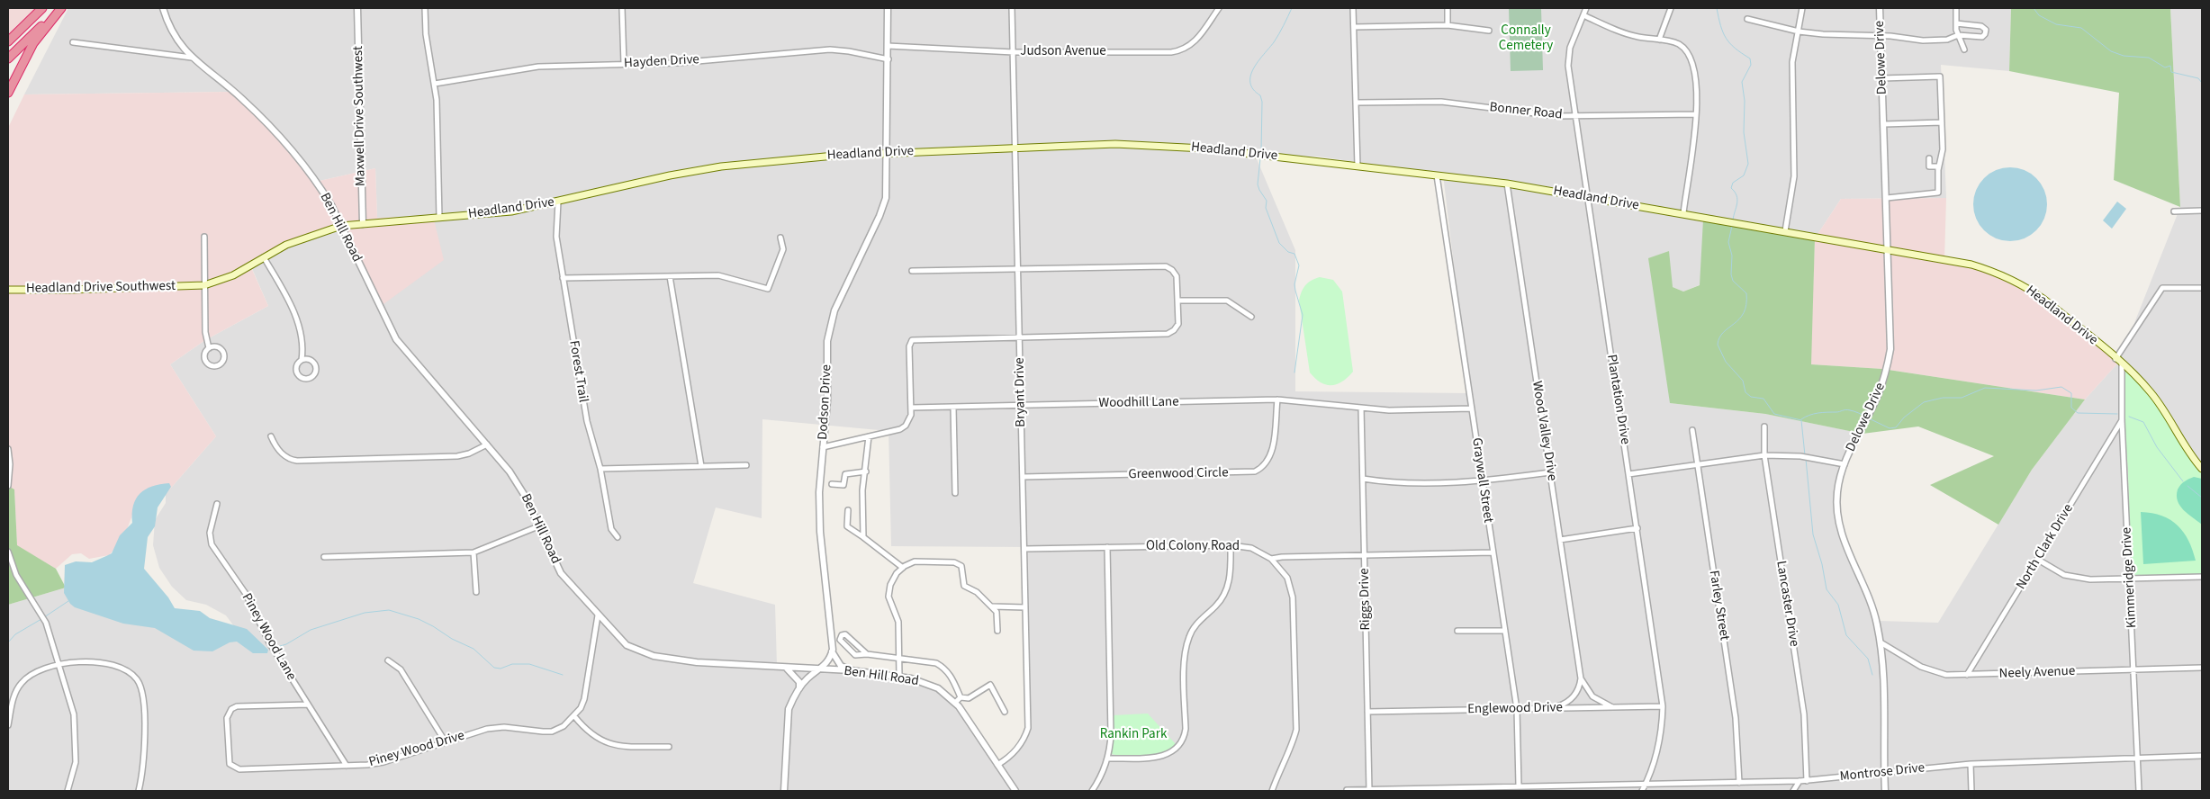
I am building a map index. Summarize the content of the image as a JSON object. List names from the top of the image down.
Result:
{
  "streets": {
    "main road": ["Headland Drive", "Headland Drive Southwest"],
    "street": [
      "Judson Avenue",
      "Delowe Drive",
      "Hayden Drive",
      "Bonner Road",
      "Maxwell Drive Southwest",
      "Ben Hill Road",
      "Forest Trail",
      "Bryant Drive",
      "Plantation Drive",
      "Dodson Drive",
      "Woodhill Lane",
      "Wood Valley Drive",
      "Greenwood Circle",
      "Graywall Street",
      "Old Colony Road",
      "North Clark Drive",
      "Kimmeridge Drive",
      "Riggs Drive",
      "Lancaster Drive",
      "Farley Street",
      "Piney Wood Lane",
      "Neely Avenue",
      "Englewood Drive",
      "Piney Wood Drive",
      "Montrose Drive"
    ]
  },
  "crossings": [
    ["Judson Avenue", "Bryant Drive"],
    ["Judson Avenue", "Dodson Drive"],
    ["Delowe Drive", "Headland Drive"],
    ["Delowe Drive", "Neely Avenue"],
    ["Delowe Drive", "Montrose Drive"],
    ["Hayden Drive", "Dodson Drive"],
    ["Bonner Road", "Plantation Drive"],
    ["Maxwell Drive Southwest", "Headland Drive"],
    ["Headland Drive", "Ben Hill Road"],
    ["Headland Drive", "Headland Drive Southwest"],
    ["Headland Drive", "Forest Trail"],
    ["Headland Drive", "Bryant Drive"],
    ["Headland Drive", "Plantation Drive"],
    ["Headland Drive", "Dodson Drive"],
    ["Headland Drive", "Wood Valley Drive"],
    ["Headland Drive", "Graywall Street"],
    ["Headland Drive", "Kimmeridge Drive"],
    ["Ben Hill Road", "Bryant Drive"],
    ["Ben Hill Road", "Piney Wood Drive"],
    ["Bryant Drive", "Woodhill Lane"],
    ["Bryant Drive", "Greenwood Circle"],
    ["Bryant Drive", "Old Colony Road"],
    ["Plantation Drive", "Englewood Drive"],
    ["Plantation Drive", "Montrose Drive"],
    ["Woodhill Lane", "Greenwood Circle"],
    ["Woodhill Lane", "Graywall Street"],
    ["Woodhill Lane", "Riggs Drive"],
    ["Wood Valley Drive", "Englewood Drive"],
    ["Graywall Street", "Englewood Drive"],
    ["Graywall Street", "Montrose Drive"],
    ["North Clark Drive", "Kimmeridge Drive"],
    ["North Clark Drive", "Neely Avenue"],
    ["Kimmeridge Drive", "Neely Avenue"],
    ["Kimmeridge Drive", "Montrose Drive"],
    ["Riggs Drive", "Englewood Drive"],
    ["Riggs Drive", "Montrose Drive"],
    ["Lancaster Drive", "Montrose Drive"],
    ["Farley Street", "Montrose Drive"],
    ["Piney Wood Lane", "Piney Wood Drive"]
  ],
  "parks": ["Connally Cemetery", "Rankin Park"]
}
